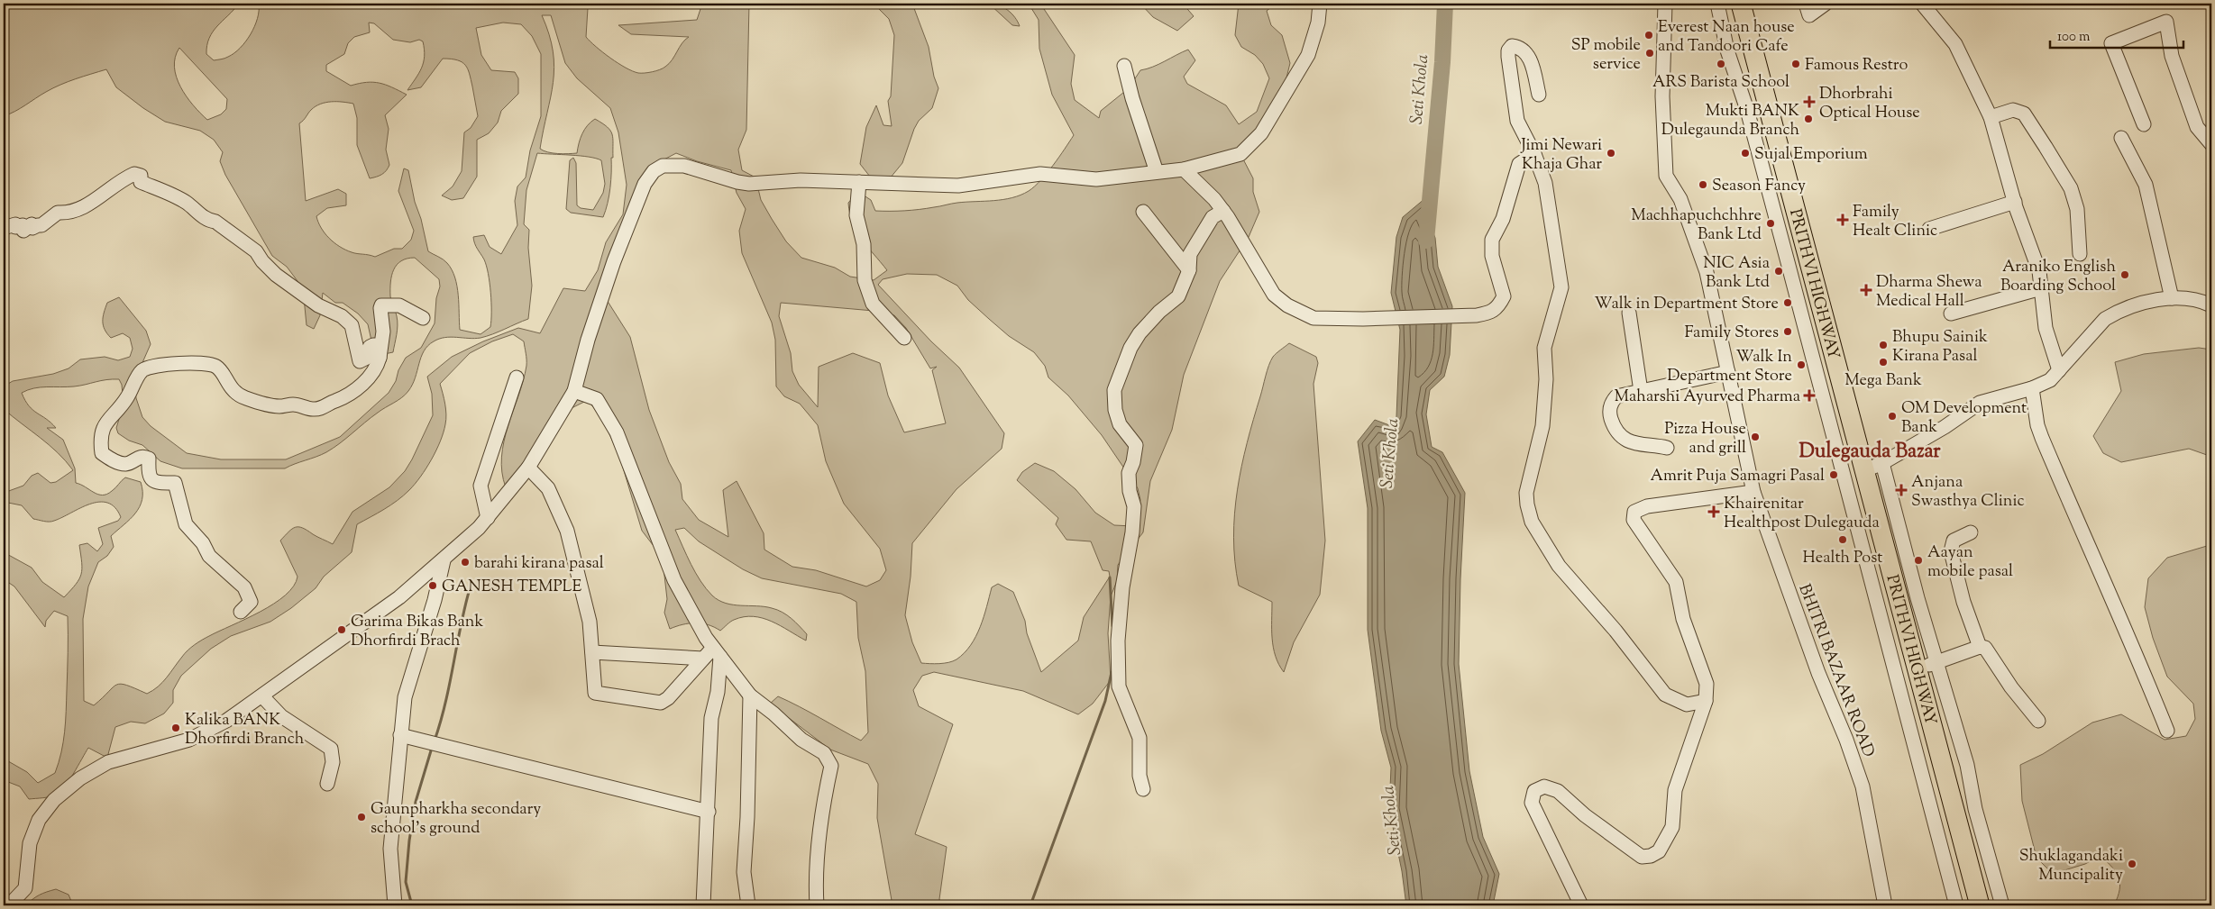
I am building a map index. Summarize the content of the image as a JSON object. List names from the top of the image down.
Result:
{
  "streets": {
    "highway": ["PRITHVI HIGHWAY"],
    "street": ["BHITRI BAZAAR ROAD"]
  },
  "districts": ["Dulegauda Bazar"],
  "water": ["Seti Khola"],
  "places": {
    "other": [
      "Everest Naan house and Tandoori Cafe",
      "SP mobile service",
      "ARS Barista School",
      "Famous Restro",
      "Mukti BANK Dulegaunda Branch",
      "Jimi Newari Khaja Ghar",
      "Sujal Emporium",
      "Season Fancy",
      "Machhapuchchhre Bank Ltd",
      "NIC Asia Bank Ltd",
      "Araniko English Boarding School",
      "Walk in Department Store",
      "Family Stores",
      "Bhupu Sainik Kirana Pasal",
      "Mega Bank",
      "Walk In Department Store",
      "OM Development Bank",
      "Pizza House and grill",
      "Amrit Puja Samagri Pasal",
      "Health Post",
      "Aayan mobile pasal",
      "barahi kirana pasal",
      "GANESH TEMPLE",
      "Garima Bikas Bank Dhorfirdi Brach",
      "Kalika BANK Dhorfirdi Branch",
      "Gaunpharkha secondary school's ground",
      "Shuklagandaki Muncipality"
    ],
    "health": [
      "Dhorbrahi Optical House",
      "Family Healt Clinic",
      "Dharma Shewa Medical Hall",
      "Maharshi Ayurved Pharma",
      "Anjana Swasthya Clinic",
      "Khairenitar Healthpost Dulegauda"
    ]
  },
  "scale_bar": "100 m"
}
